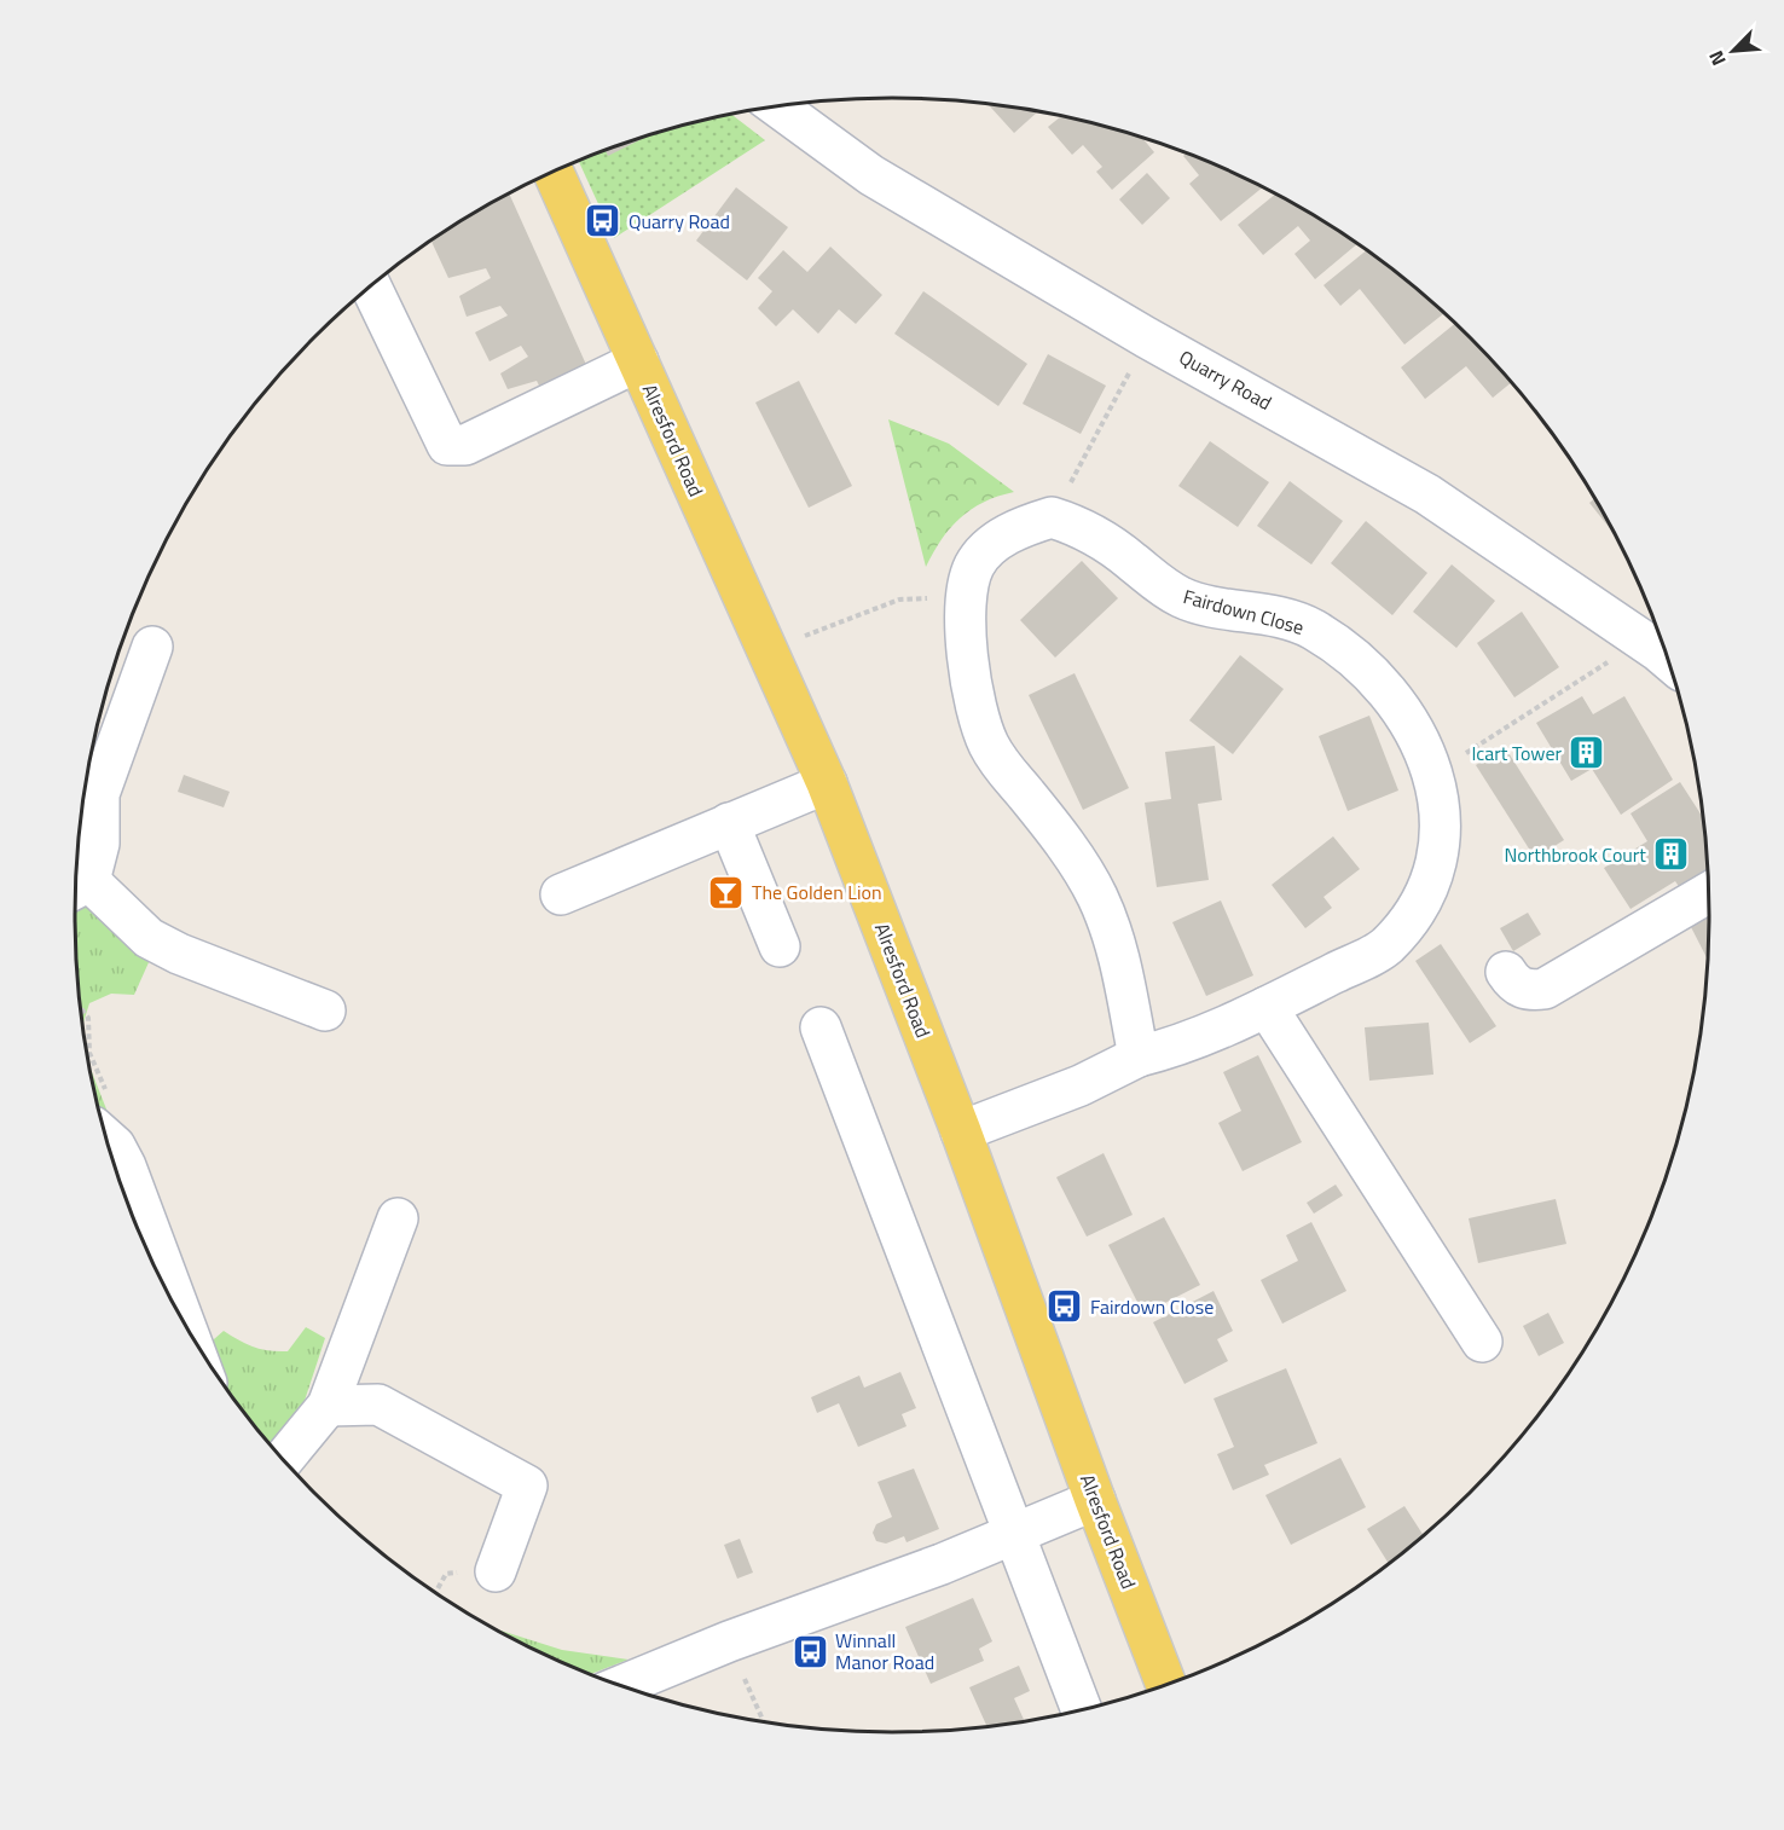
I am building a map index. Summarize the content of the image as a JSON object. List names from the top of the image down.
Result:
{
  "streets": {
    "main road": ["Alresford Road"],
    "street": ["Quarry Road", "Fairdown Close"]
  },
  "crossings": [
    ["Alresford Road", "Fairdown Close"]
  ],
  "places": {
    "bus stop": ["Quarry Road", "Fairdown Close", "Winnall Manor Road"],
    "building": ["Icart Tower", "Northbrook Court"],
    "bar": ["The Golden Lion"]
  },
  "north": "bottom left"
}
